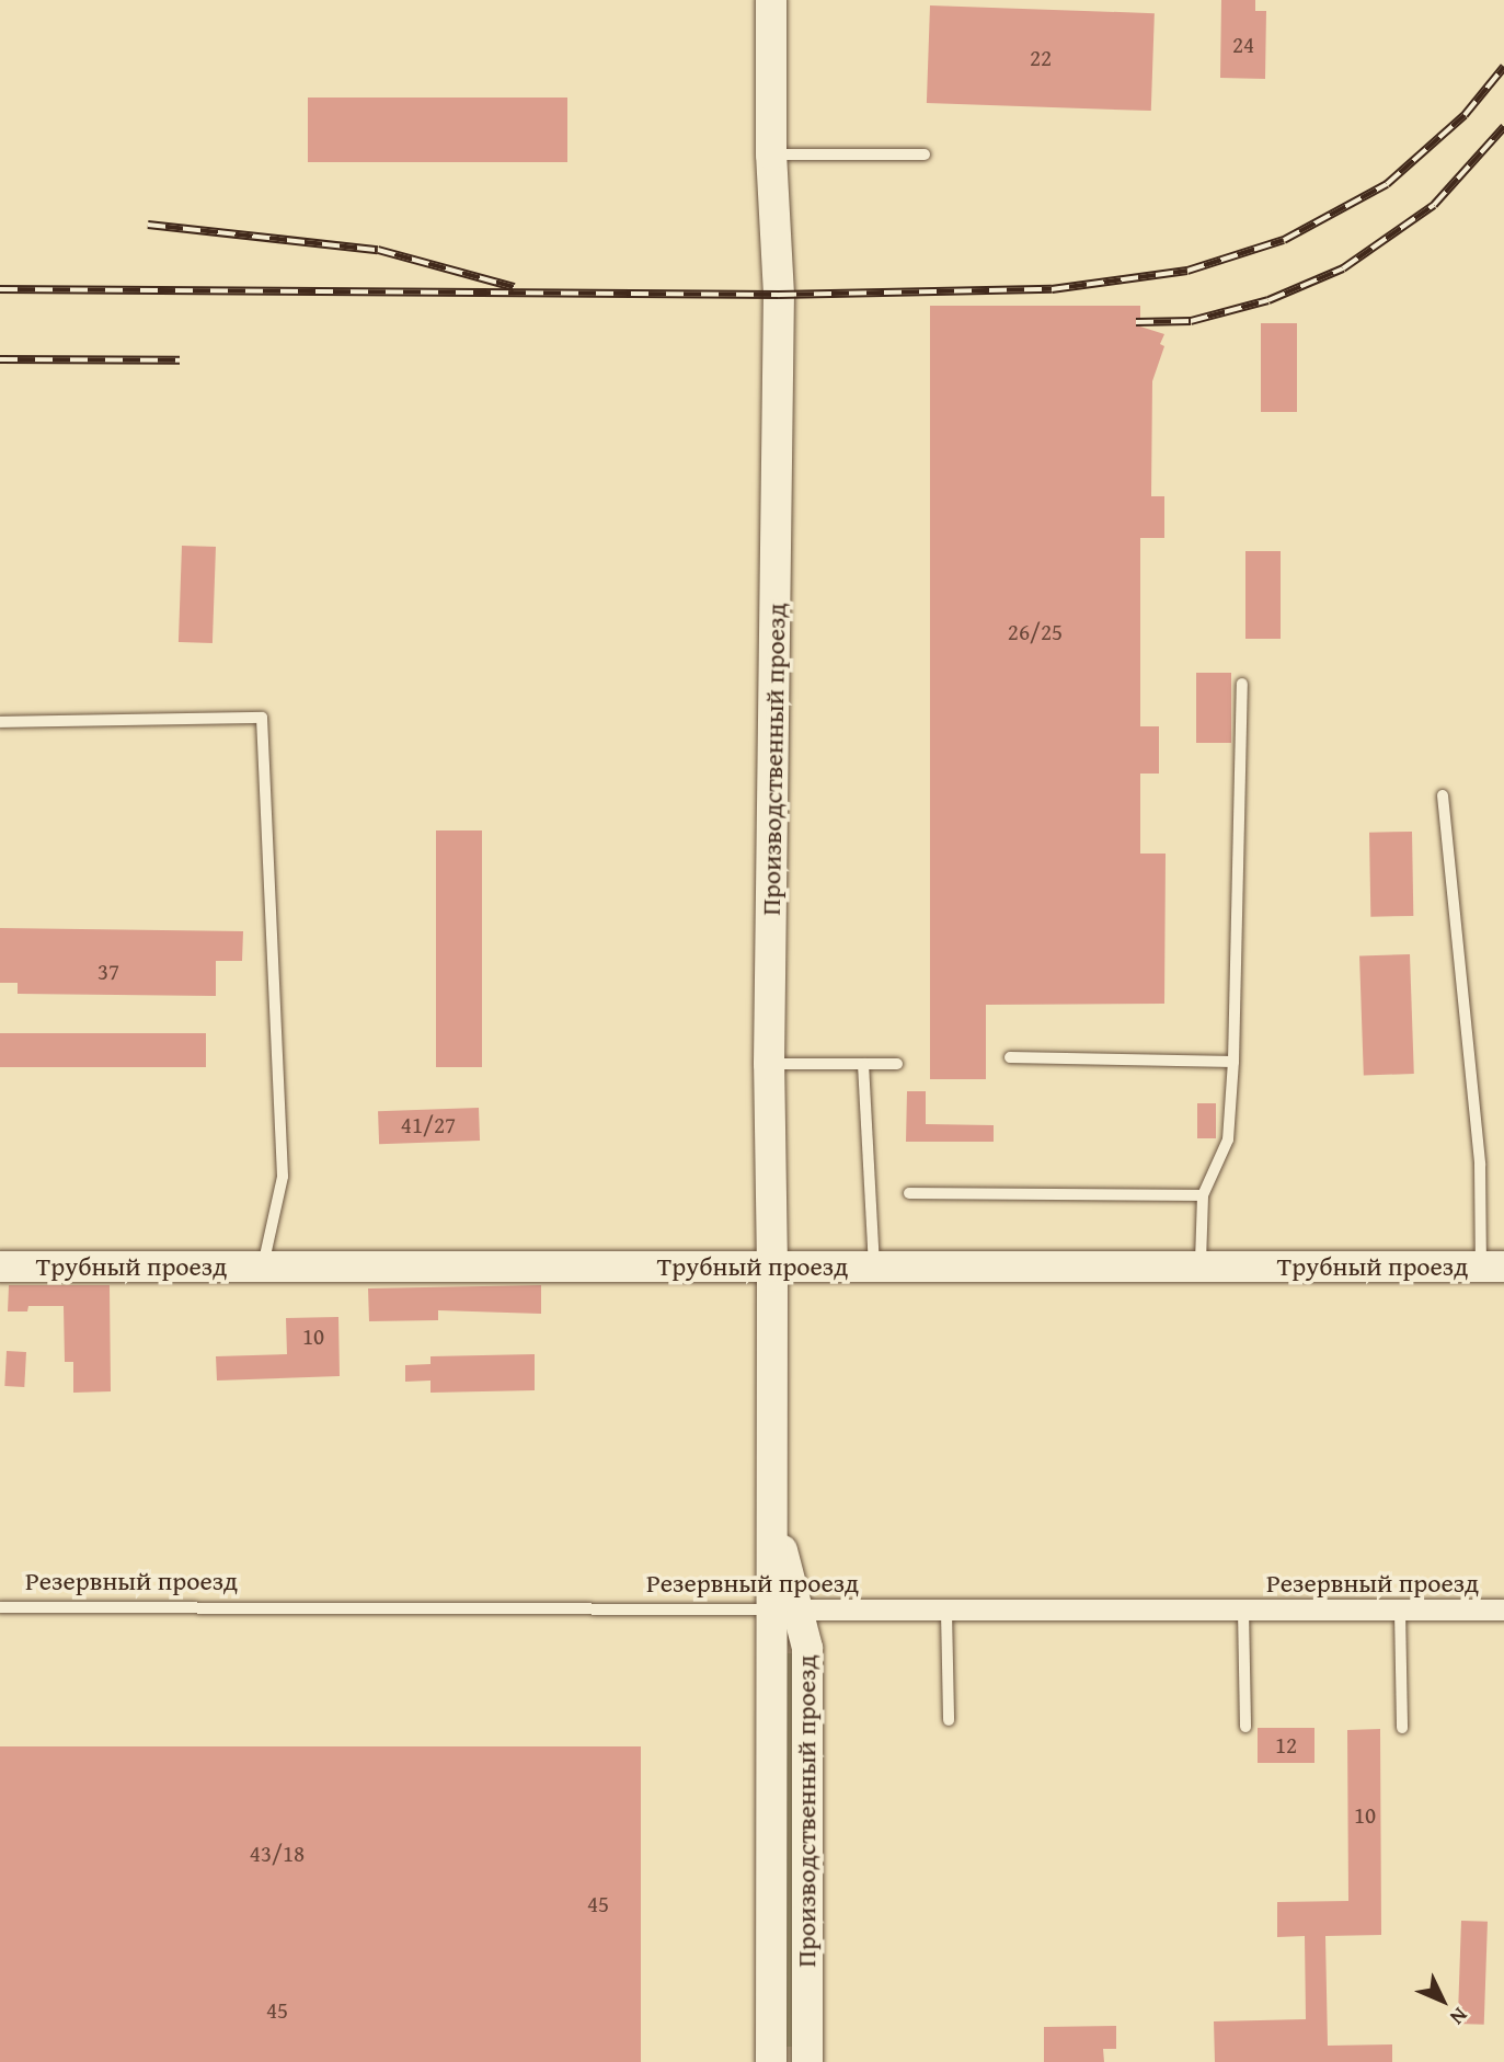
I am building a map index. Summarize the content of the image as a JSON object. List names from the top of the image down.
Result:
{
  "streets": {
    "street": ["Производственный проезд", "Трубный проезд", "Резервный проезд"]
  },
  "crossings": [
    ["Производственный проезд", "Трубный проезд"],
    ["Производственный проезд", "Резервный проезд"]
  ],
  "house_numbers": [
    "24",
    "22",
    "26/25",
    "37",
    "41/27",
    "10",
    "12",
    "10",
    "43/18",
    "45",
    "45"
  ],
  "north": "bottom right"
}
